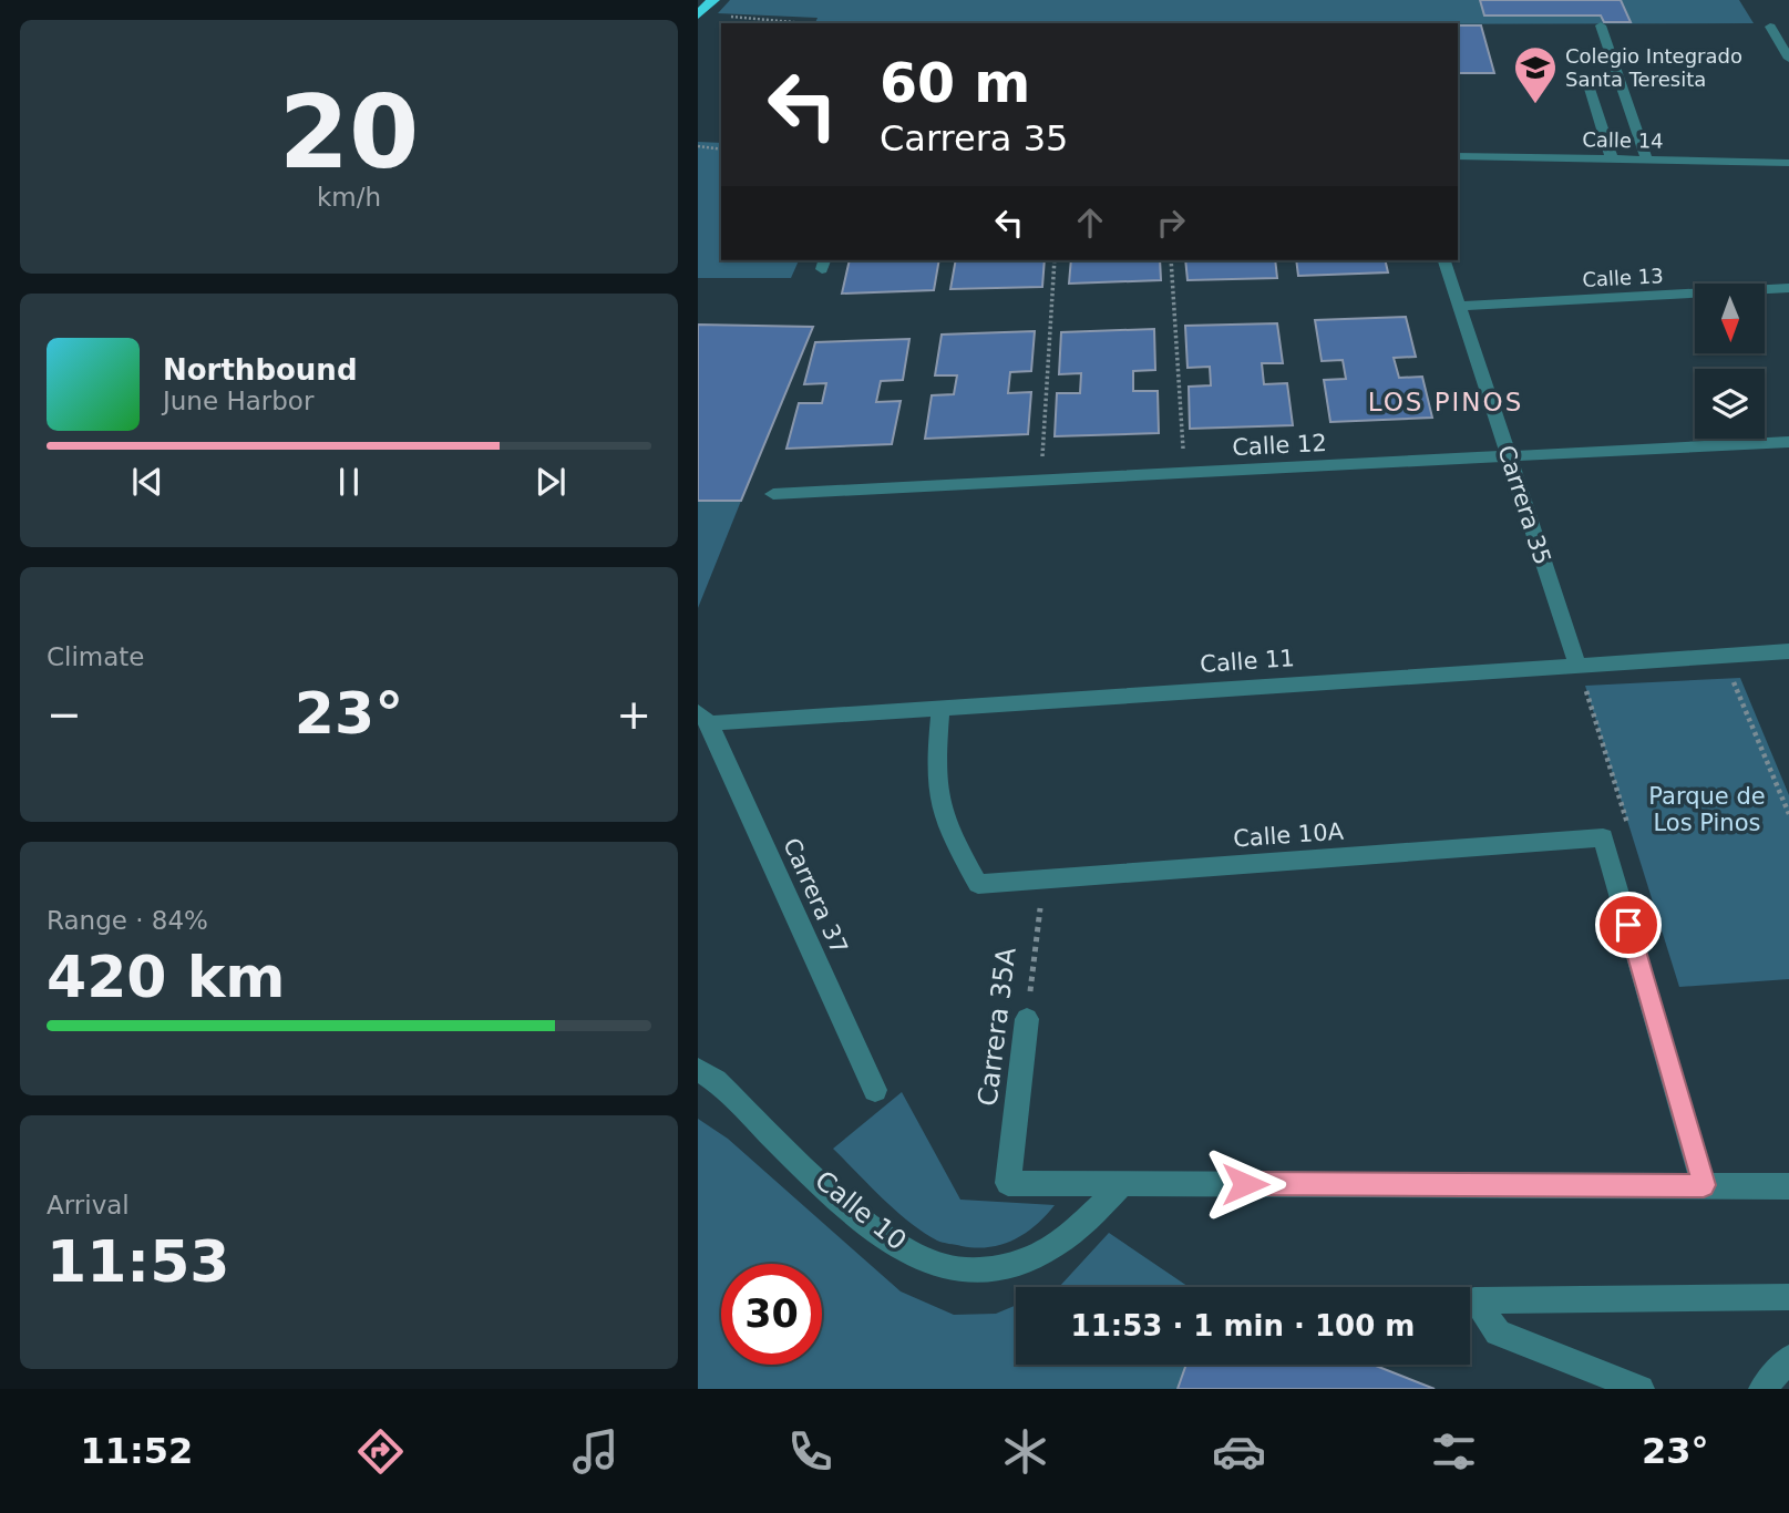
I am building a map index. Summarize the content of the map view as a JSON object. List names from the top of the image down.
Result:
{
  "streets": {
    "street": [
      "Calle 14",
      "Calle 13",
      "Calle 12",
      "Carrera 35",
      "Calle 11",
      "Calle 10A",
      "Carrera 37",
      "Carrera 35A",
      "Calle 10"
    ]
  },
  "crossings": [
    ["Calle 13", "Carrera 35"],
    ["Calle 12", "Carrera 35"],
    ["Carrera 35", "Calle 11"],
    ["Calle 11", "Calle 10A"],
    ["Calle 11", "Carrera 37"],
    ["Calle 10A", "Carrera 35A"],
    ["Carrera 35A", "Calle 10"]
  ],
  "districts": ["LOS PINOS"],
  "parks": ["Parque de Los Pinos"],
  "places": {
    "school or university": ["Colegio Integrado Santa Teresita"]
  },
  "north": "bottom",
  "page": {
    "tile": [
      ["20", "km/h"],
      "Climate",
      ["Range · 84%", "420 km"],
      ["Arrival", "11:53"]
    ],
    "turn": ["60 m", "Carrera 35"],
    "song": ["Northbound", "June Harbor"],
    "heat": ["−", "23°", "+"],
    "limit": "30",
    "trip": "11:53 · 1 min · 100 m",
    "tabs": ["11:52", "23°"]
  }
}
